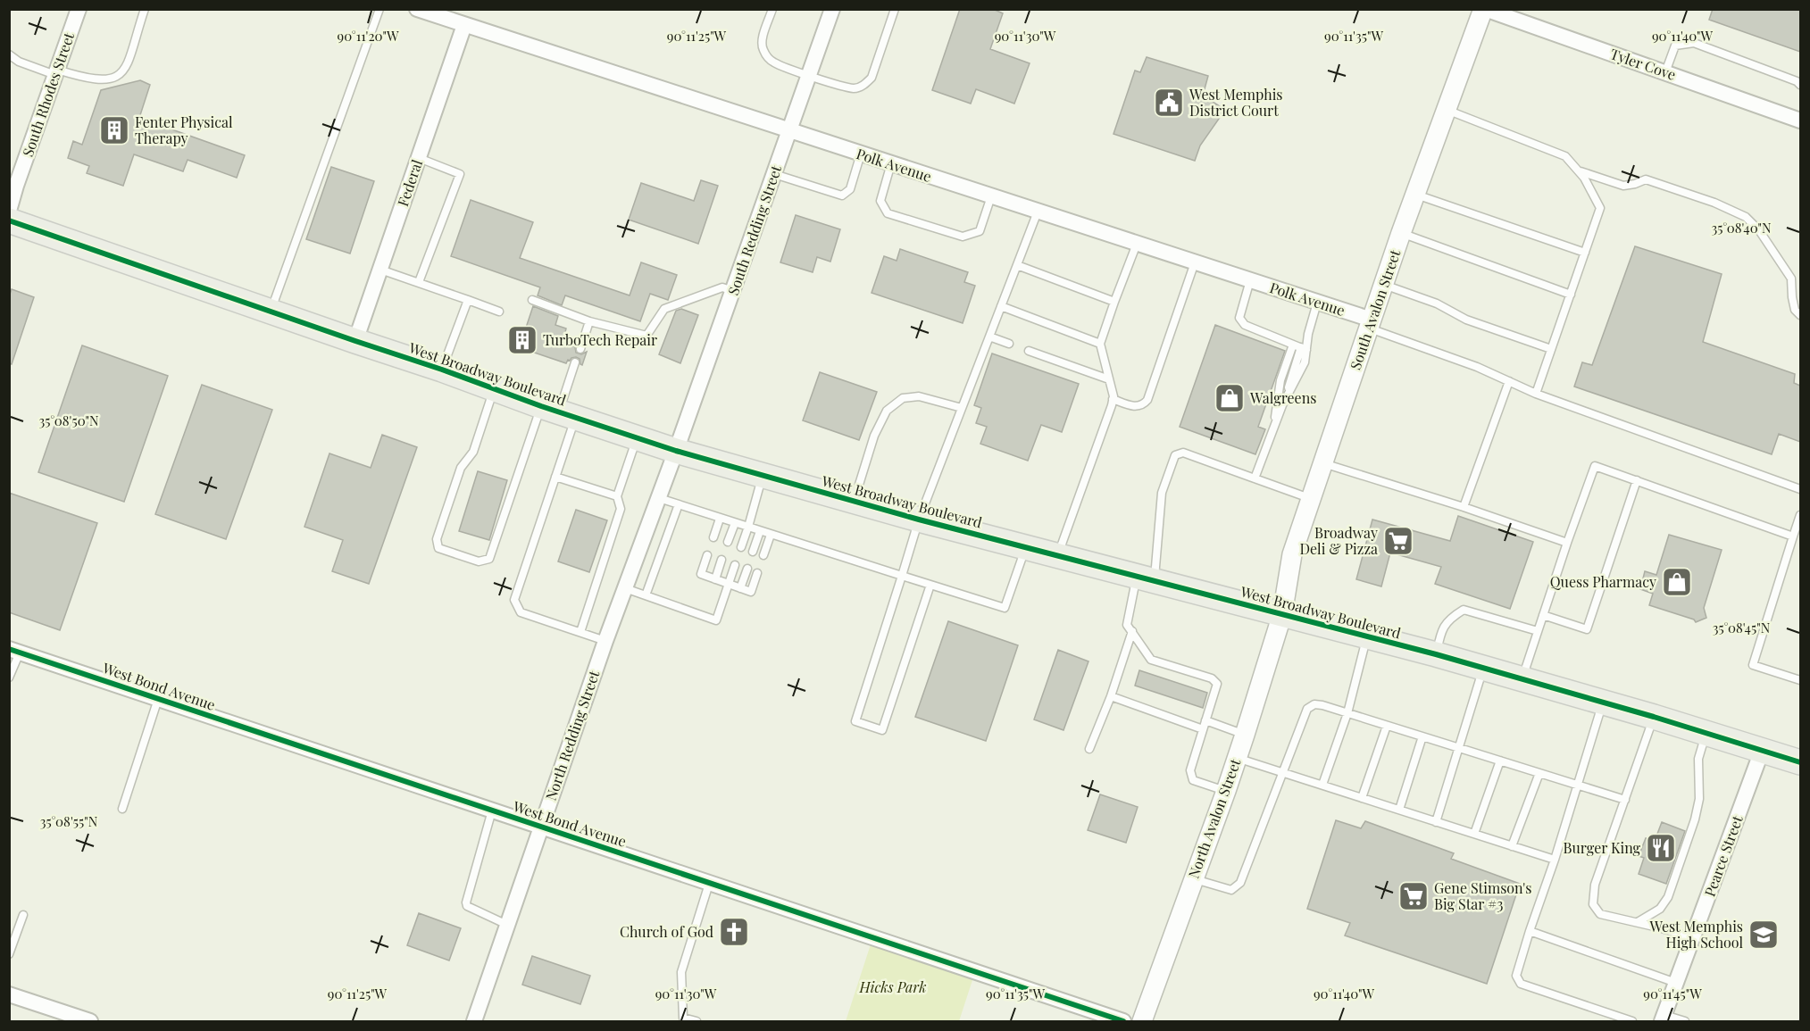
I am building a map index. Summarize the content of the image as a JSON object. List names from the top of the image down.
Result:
{
  "streets": {
    "main road": ["West Broadway Boulevard"],
    "street": [
      "Tyler Cove",
      "South Rhodes Street",
      "Polk Avenue",
      "Federal",
      "South Redding Street",
      "South Avalon Street",
      "West Bond Avenue",
      "North Redding Street",
      "North Avalon Street",
      "Pearce Street"
    ]
  },
  "crossings": [
    ["Tyler Cove", "South Avalon Street"],
    ["Polk Avenue", "Federal"],
    ["Polk Avenue", "South Redding Street"],
    ["Polk Avenue", "South Avalon Street"],
    ["Federal", "West Broadway Boulevard"],
    ["South Redding Street", "West Broadway Boulevard"],
    ["South Redding Street", "North Redding Street"],
    ["South Avalon Street", "West Broadway Boulevard"],
    ["South Avalon Street", "North Avalon Street"],
    ["West Broadway Boulevard", "North Redding Street"],
    ["West Broadway Boulevard", "North Avalon Street"],
    ["West Broadway Boulevard", "Pearce Street"],
    ["West Bond Avenue", "North Redding Street"]
  ],
  "parks": ["Hicks Park"],
  "places": {
    "public building": ["West Memphis District Court"],
    "building": ["Fenter Physical Therapy", "TurboTech Repair"],
    "shop": ["Walgreens", "Quess Pharmacy"],
    "supermarket": ["Broadway Deli & Pizza", "Gene Stimson's Big Star #3"],
    "restaurant": ["Burger King"],
    "church": ["Church of God"],
    "school or university": ["West Memphis High School"]
  },
  "coordinates": [
    "90°11'20\"W",
    "90°11'25\"W",
    "90°11'30\"W",
    "90°11'35\"W",
    "90°11'40\"W",
    "35°08'40\"N",
    "35°08'50\"N",
    "35°08'45\"N",
    "35°08'55\"N",
    "90°11'45\"W"
  ]
}
